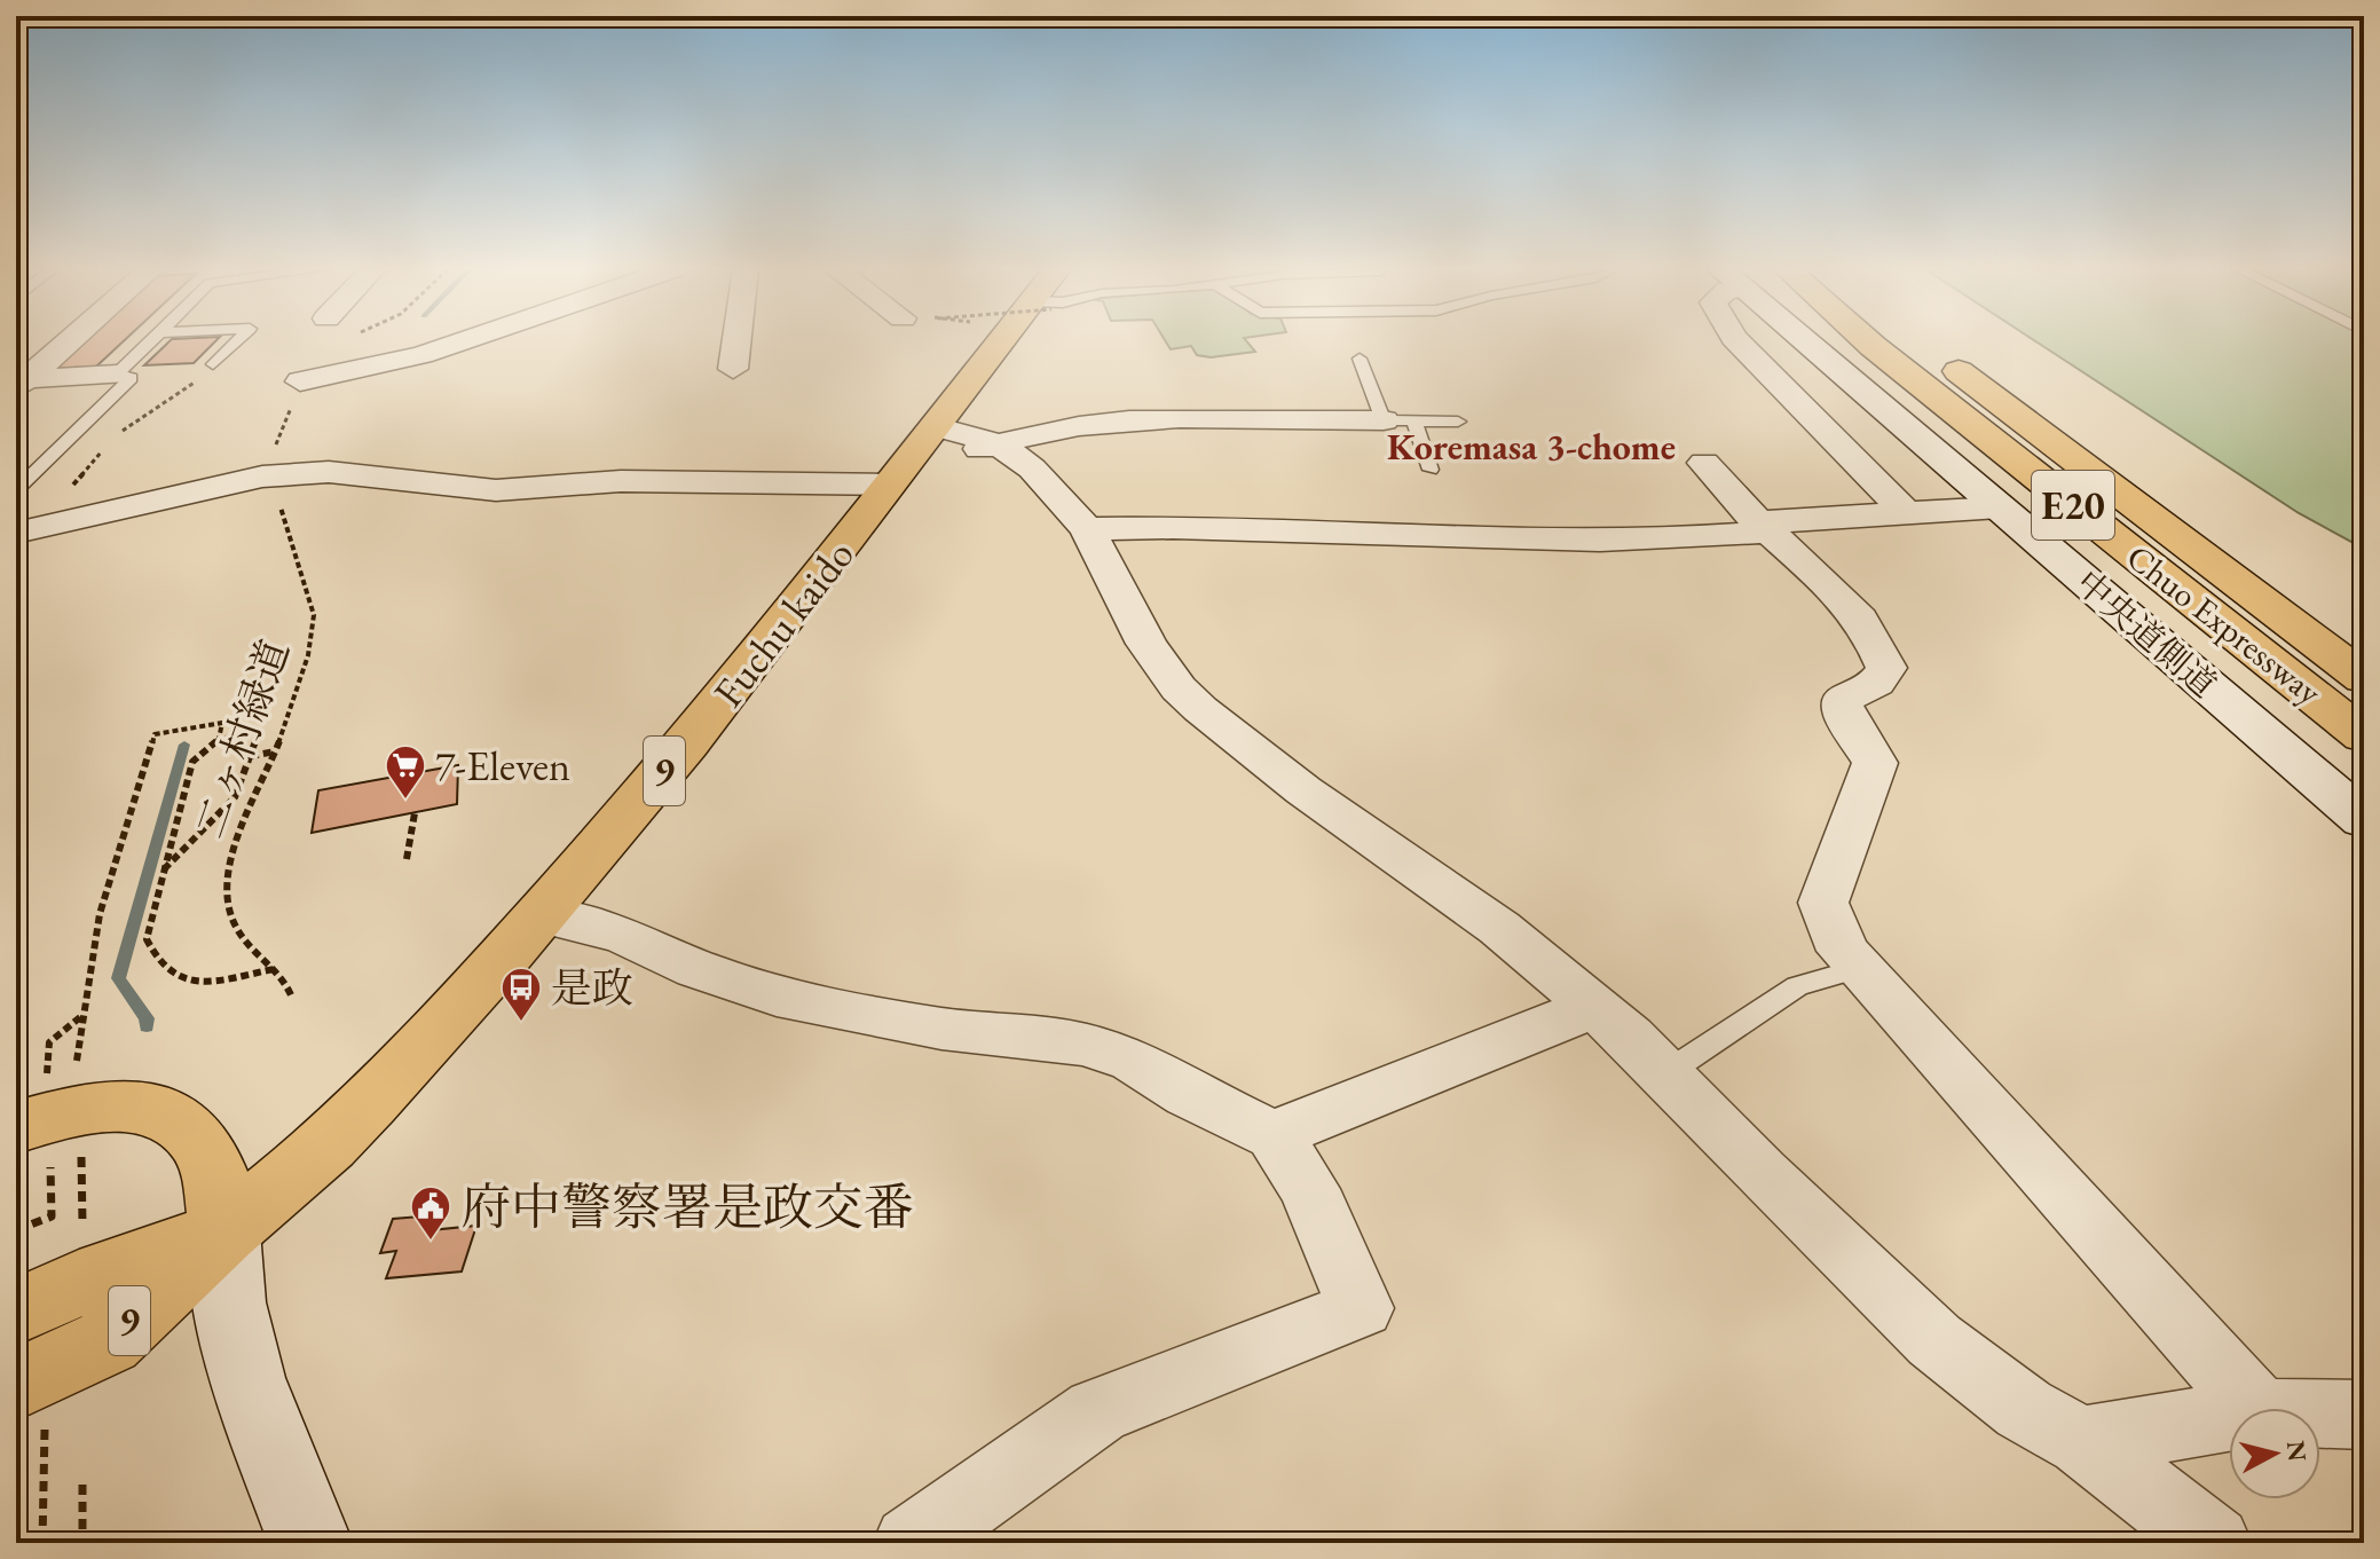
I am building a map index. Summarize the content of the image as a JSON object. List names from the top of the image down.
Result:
{
  "streets": {
    "main road": [
      "E20",
      "Fuchu kaido",
      "Chuo Expressway",
      "9"
    ],
    "street": ["中央道側道"],
    "path": ["二ヶ村緑道"]
  },
  "crossings": [
    ["Fuchu kaido", "9"]
  ],
  "districts": ["Koremasa 3-chome"],
  "places": {
    "supermarket": ["7-Eleven"],
    "bus stop": ["是政"],
    "public building": ["府中警察署是政交番"]
  },
  "north": "right"
}
